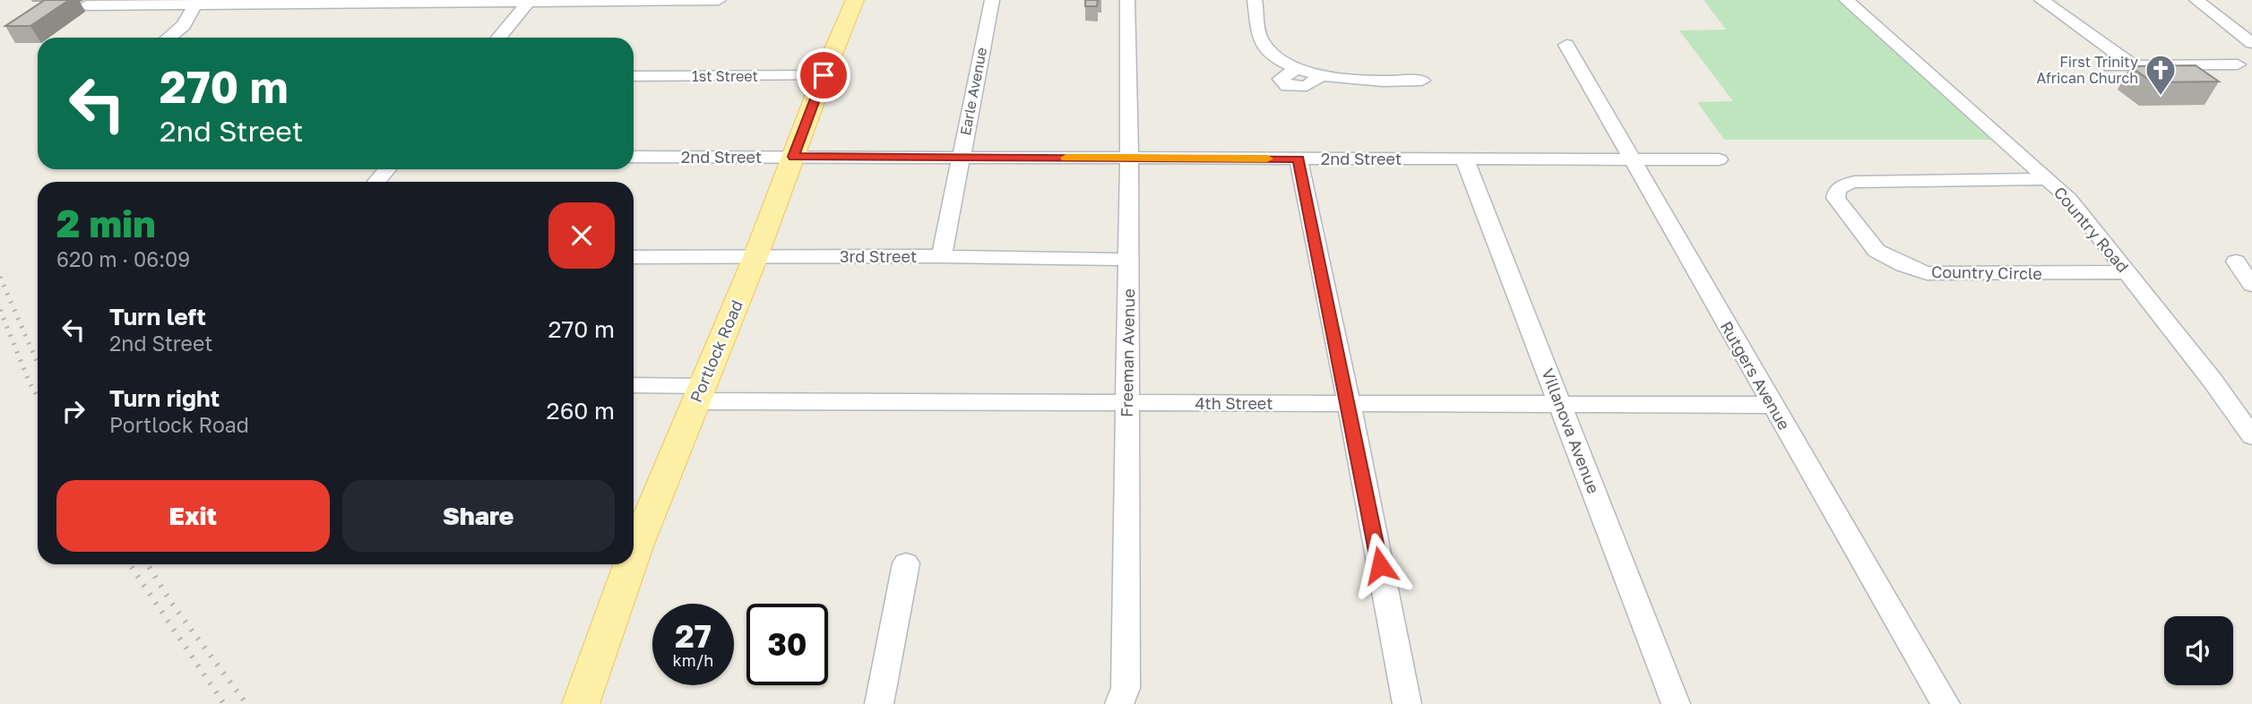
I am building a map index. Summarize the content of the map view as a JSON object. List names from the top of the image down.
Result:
{
  "streets": {
    "main road": ["Portlock Road"],
    "street": [
      "1st Street",
      "Earle Avenue",
      "2nd Street",
      "Country Road",
      "3rd Street",
      "Country Circle",
      "Freeman Avenue",
      "Rutgers Avenue",
      "4th Street",
      "Villanova Avenue"
    ]
  },
  "crossings": [
    ["1st Street", "Portlock Road"],
    ["Earle Avenue", "2nd Street"],
    ["Earle Avenue", "3rd Street"],
    ["2nd Street", "Portlock Road"],
    ["2nd Street", "Freeman Avenue"],
    ["2nd Street", "Rutgers Avenue"],
    ["2nd Street", "Villanova Avenue"],
    ["Country Road", "Country Circle"],
    ["3rd Street", "Portlock Road"],
    ["3rd Street", "Freeman Avenue"],
    ["Portlock Road", "4th Street"],
    ["Freeman Avenue", "4th Street"],
    ["Rutgers Avenue", "4th Street"],
    ["4th Street", "Villanova Avenue"]
  ],
  "places": {
    "church": ["First Trinity African Church"]
  },
  "page": {
    "turn": ["270 m", "2nd Street"],
    "heading": ["2 min", "620 m · 06:09"],
    "list": [
      {
        "name": "Turn left",
        "note": "2nd Street",
        "value": "270 m"
      },
      {
        "name": "Turn right",
        "note": "Portlock Road",
        "value": "260 m"
      }
    ],
    "buttons": ["Exit", "Share"],
    "speed": "27 km/h",
    "limit": "30"
  }
}
